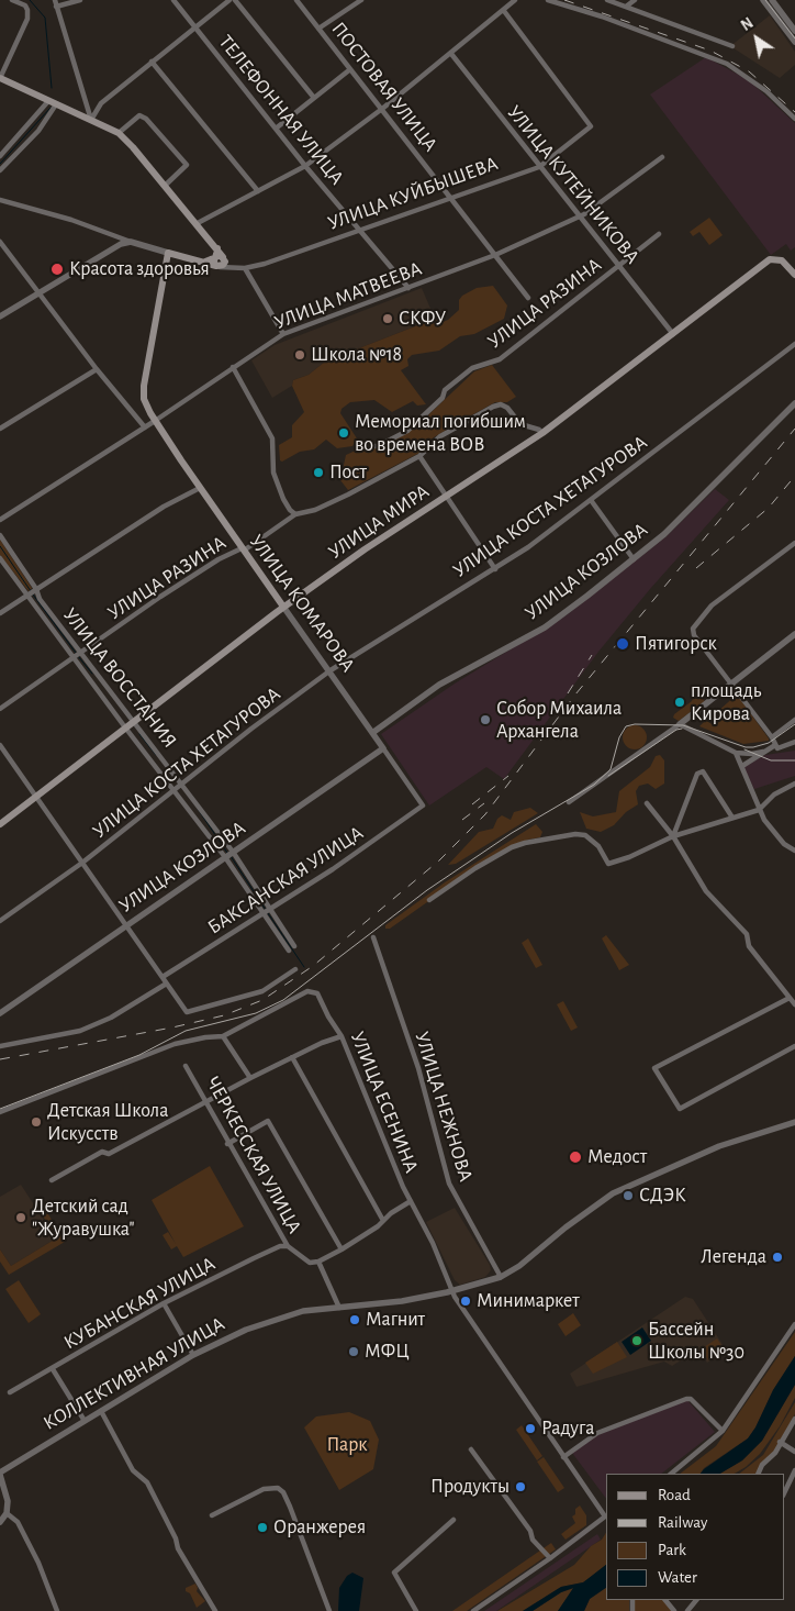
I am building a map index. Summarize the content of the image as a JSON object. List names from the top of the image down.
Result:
{
  "streets": {
    "main road": ["УЛИЦА КУЙБЫШЕВА", "УЛИЦА МИРА", "УЛИЦА КОМАРОВА"],
    "street": [
      "ПОСТОВАЯ УЛИЦА",
      "ТЕЛЕФОННАЯ УЛИЦА",
      "УЛИЦА КУТЕЙНИКОВА",
      "УЛИЦА МАТВЕЕВА",
      "УЛИЦА РАЗИНА",
      "УЛИЦА КОСТА ХЕТАГУРОВА",
      "УЛИЦА КОЗЛОВА",
      "УЛИЦА ВОССТАНИЯ",
      "БАКСАНСКАЯ УЛИЦА",
      "УЛИЦА ЕСЕНИНА",
      "УЛИЦА НЕЖНОВА",
      "ЧЕРКЕССКАЯ УЛИЦА",
      "КУБАНСКАЯ УЛИЦА",
      "КОЛЛЕКТИВНАЯ УЛИЦА"
    ]
  },
  "crossings": [
    ["ПОСТОВАЯ УЛИЦА", "УЛИЦА КУЙБЫШЕВА"],
    ["ПОСТОВАЯ УЛИЦА", "УЛИЦА МАТВЕЕВА"],
    ["ТЕЛЕФОННАЯ УЛИЦА", "УЛИЦА КУЙБЫШЕВА"],
    ["ТЕЛЕФОННАЯ УЛИЦА", "УЛИЦА МАТВЕЕВА"],
    ["УЛИЦА КУТЕЙНИКОВА", "УЛИЦА КУЙБЫШЕВА"],
    ["УЛИЦА КУТЕЙНИКОВА", "УЛИЦА МАТВЕЕВА"],
    ["УЛИЦА КУТЕЙНИКОВА", "УЛИЦА РАЗИНА"],
    ["УЛИЦА КУТЕЙНИКОВА", "УЛИЦА МИРА"],
    ["УЛИЦА КУЙБЫШЕВА", "УЛИЦА КОМАРОВА"],
    ["УЛИЦА МАТВЕЕВА", "УЛИЦА КОМАРОВА"],
    ["УЛИЦА РАЗИНА", "УЛИЦА МИРА"],
    ["УЛИЦА РАЗИНА", "УЛИЦА КОМАРОВА"],
    ["УЛИЦА РАЗИНА", "УЛИЦА ВОССТАНИЯ"],
    ["УЛИЦА КОСТА ХЕТАГУРОВА", "УЛИЦА КОМАРОВА"],
    ["УЛИЦА КОСТА ХЕТАГУРОВА", "УЛИЦА ВОССТАНИЯ"],
    ["УЛИЦА МИРА", "УЛИЦА КОМАРОВА"],
    ["УЛИЦА МИРА", "УЛИЦА ВОССТАНИЯ"],
    ["УЛИЦА КОЗЛОВА", "УЛИЦА КОМАРОВА"],
    ["УЛИЦА КОЗЛОВА", "УЛИЦА ВОССТАНИЯ"],
    ["УЛИЦА КОМАРОВА", "БАКСАНСКАЯ УЛИЦА"],
    ["УЛИЦА ВОССТАНИЯ", "БАКСАНСКАЯ УЛИЦА"],
    ["УЛИЦА НЕЖНОВА", "КОЛЛЕКТИВНАЯ УЛИЦА"],
    ["ЧЕРКЕССКАЯ УЛИЦА", "КУБАНСКАЯ УЛИЦА"]
  ],
  "parks": ["Парк"],
  "places": [
    "Красота здоровья",
    "СКФУ",
    "Школа №18",
    "Мемориал погибшим во времена ВОВ",
    "Пост",
    "Пятигорск",
    "площадь Кирова",
    "Собор Михаила Архангела",
    "Детская Школа Искусств",
    "Медост",
    "СДЭК",
    "Детский сад \"Журавушка\"",
    "Легенда",
    "Минимаркет",
    "Магнит",
    "Бассейн Школы №30",
    "МФЦ",
    "Радуга",
    "Продукты",
    "Оранжерея"
  ],
  "legend": [
    "Road",
    "Railway",
    "Park",
    "Water"
  ],
  "north": "top left"
}
